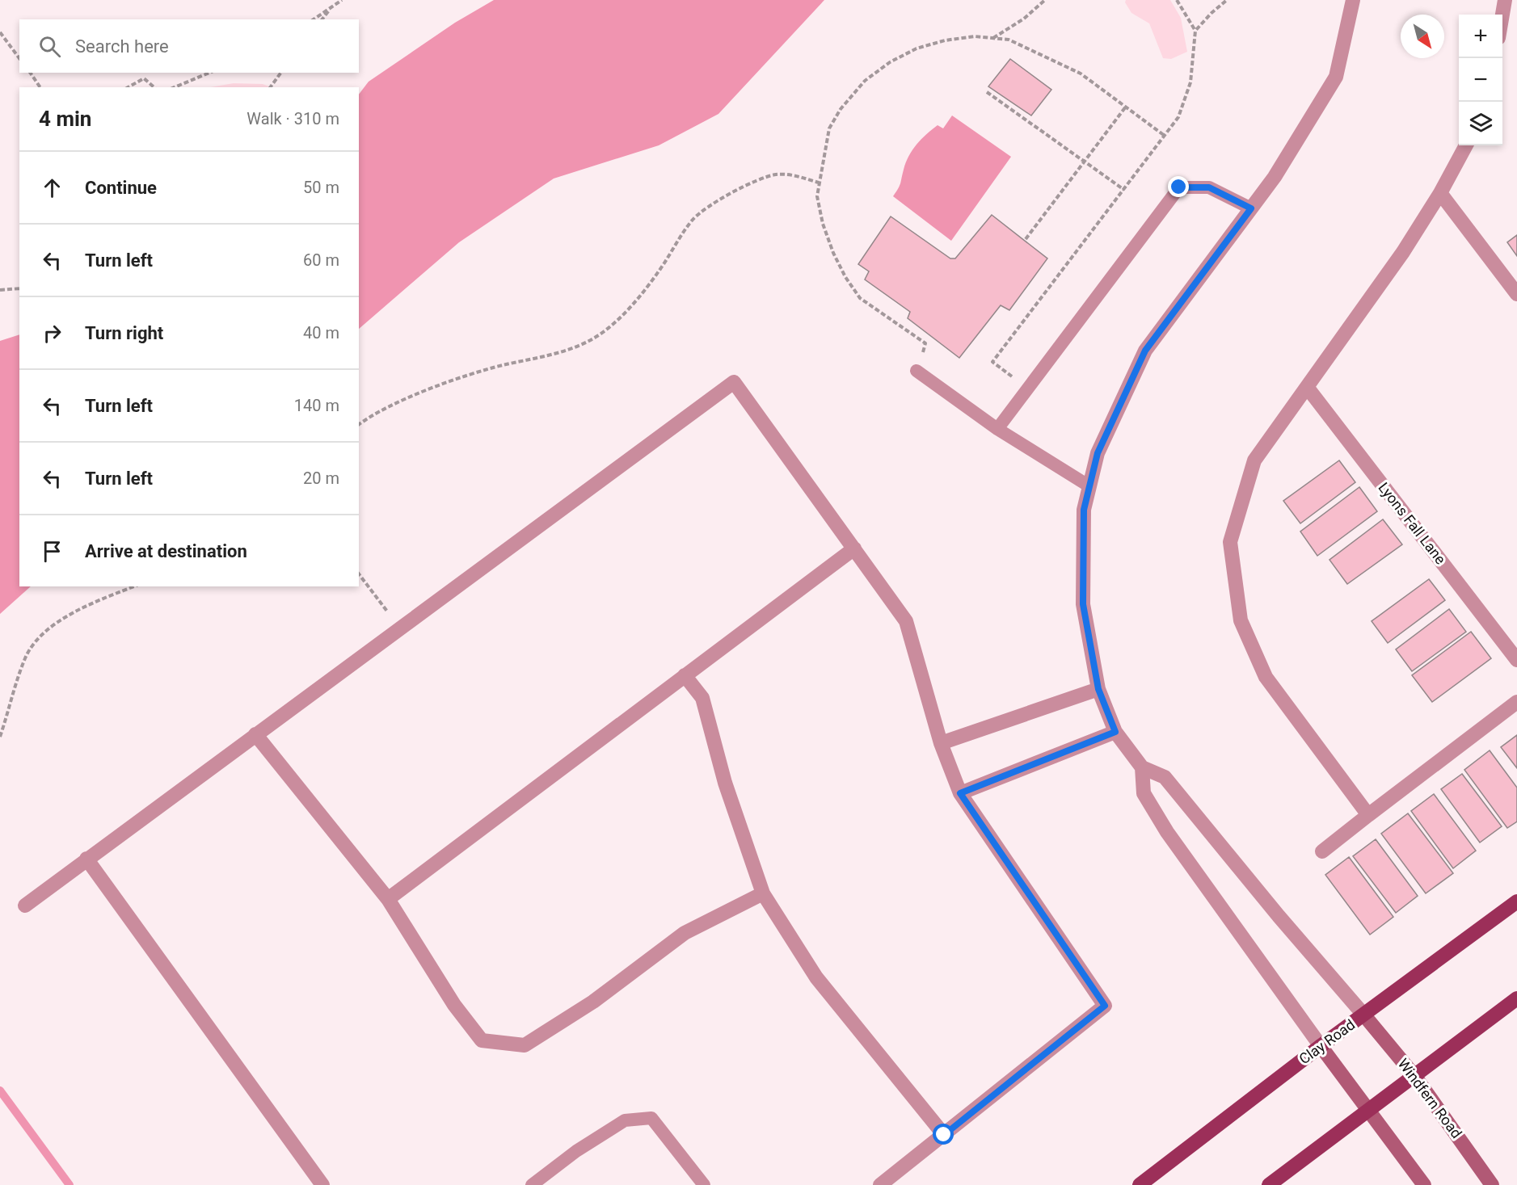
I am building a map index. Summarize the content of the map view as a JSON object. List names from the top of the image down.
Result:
{
  "streets": {
    "main road": ["Clay Road"],
    "street": ["Lyons Fall Lane", "Windfern Road"]
  },
  "crossings": [
    ["Clay Road", "Windfern Road"]
  ],
  "north": "bottom right",
  "page": {
    "map_buttons": ["+", "−"],
    "search": "Search here",
    "heading": ["4 min", "Walk · 310 m"],
    "list": [
      ["Continue", "50 m"],
      ["Turn left", "60 m"],
      ["Turn right", "40 m"],
      ["Turn left", "140 m"],
      ["Turn left", "20 m"],
      "Arrive at destination"
    ]
  }
}
